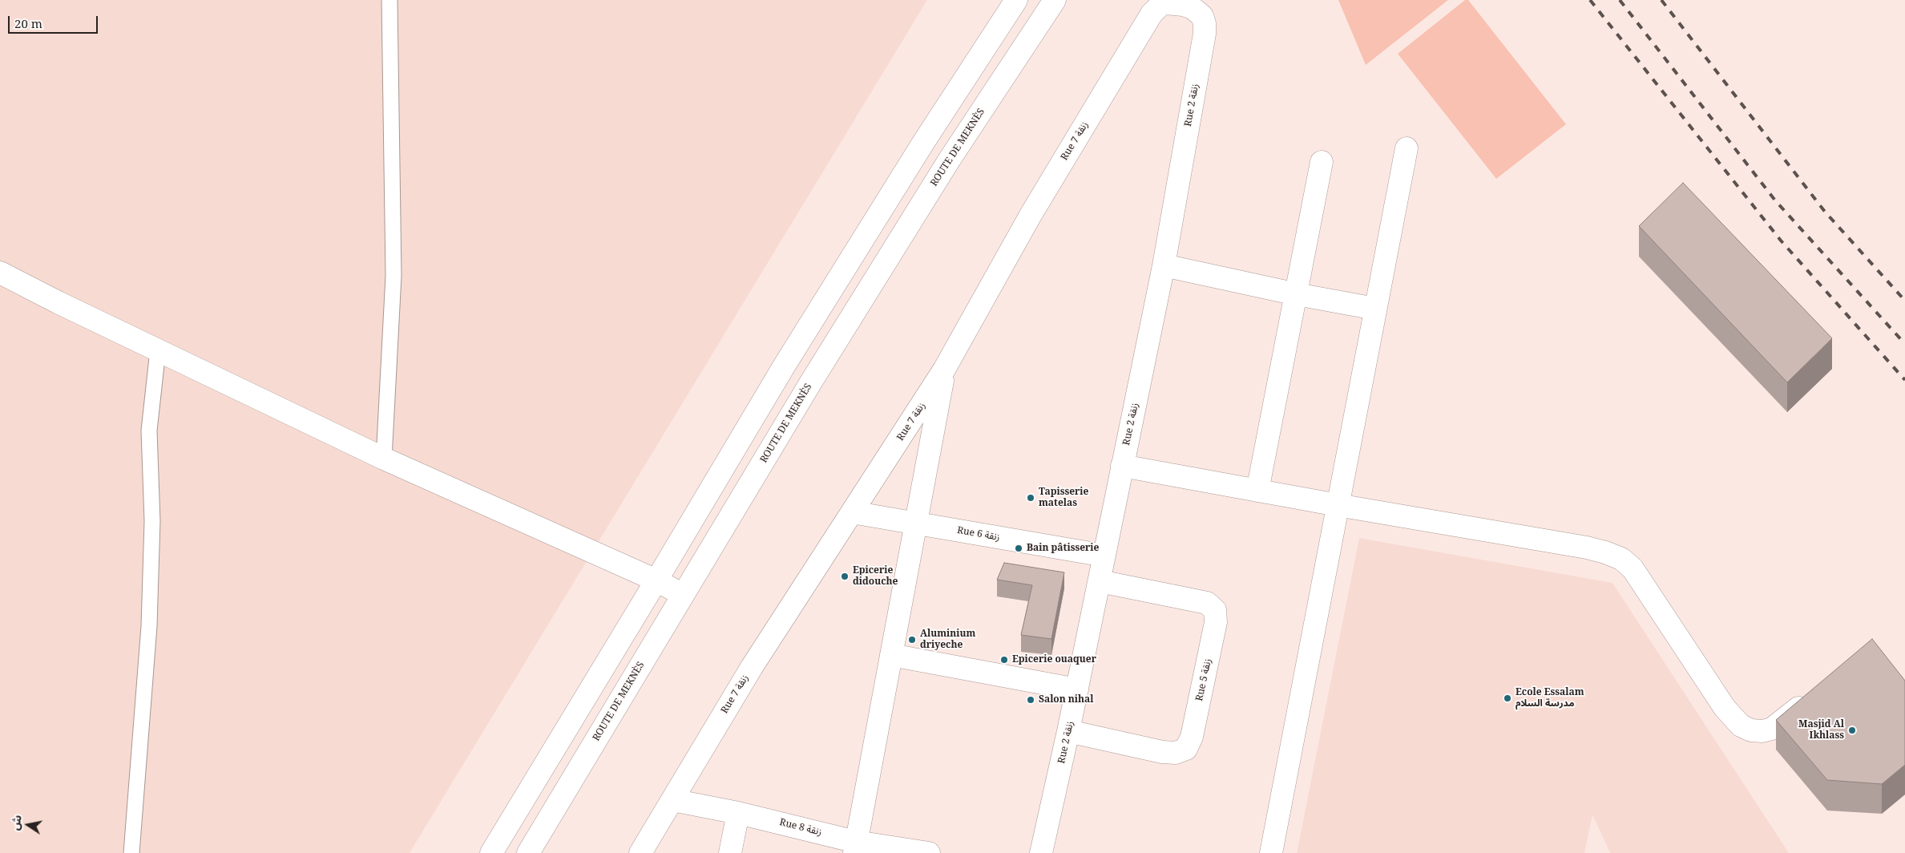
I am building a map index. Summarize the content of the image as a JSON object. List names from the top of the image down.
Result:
{
  "streets": {
    "street": [
      "Rue 2 زنقة",
      "Rue 7 زنقة",
      "ROUTE DE MEKNÈS",
      "Rue 6 زنقة",
      "Rue 5 زنقة",
      "Rue 8 زنقة"
    ]
  },
  "crossings": [
    ["Rue 2 زنقة", "Rue 7 زنقة"],
    ["Rue 2 زنقة", "Rue 6 زنقة"],
    ["Rue 2 زنقة", "Rue 5 زنقة"],
    ["Rue 7 زنقة", "Rue 6 زنقة"],
    ["Rue 7 زنقة", "Rue 8 زنقة"]
  ],
  "places": [
    "Tapisserie matelas",
    "Bain pâtisserie",
    "Epicerie didouche",
    "Aluminium driyeche",
    "Epicerie ouaquer",
    "Ecole Essalam مدرسة السلام",
    "Salon nihal",
    "Masjid Al Ikhlass"
  ],
  "scale_bar": "20 m",
  "north": "left"
}
